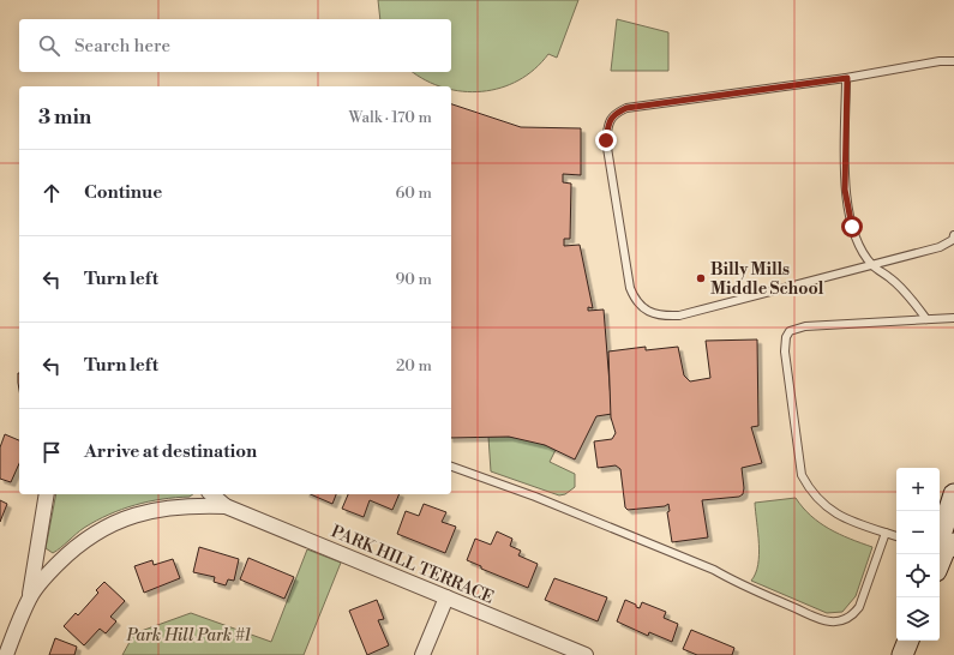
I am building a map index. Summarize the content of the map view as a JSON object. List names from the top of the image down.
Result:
{
  "streets": {
    "street": ["PARK HILL TERRACE"]
  },
  "parks": ["Park Hill Park #1"],
  "places": ["Billy Mills Middle School"],
  "page": {
    "search": "Search here",
    "heading": ["3 min", "Walk · 170 m"],
    "list": [
      ["Continue", "60 m"],
      ["Turn left", "90 m"],
      ["Turn left", "20 m"],
      "Arrive at destination"
    ],
    "map_buttons": ["+", "−"]
  }
}
